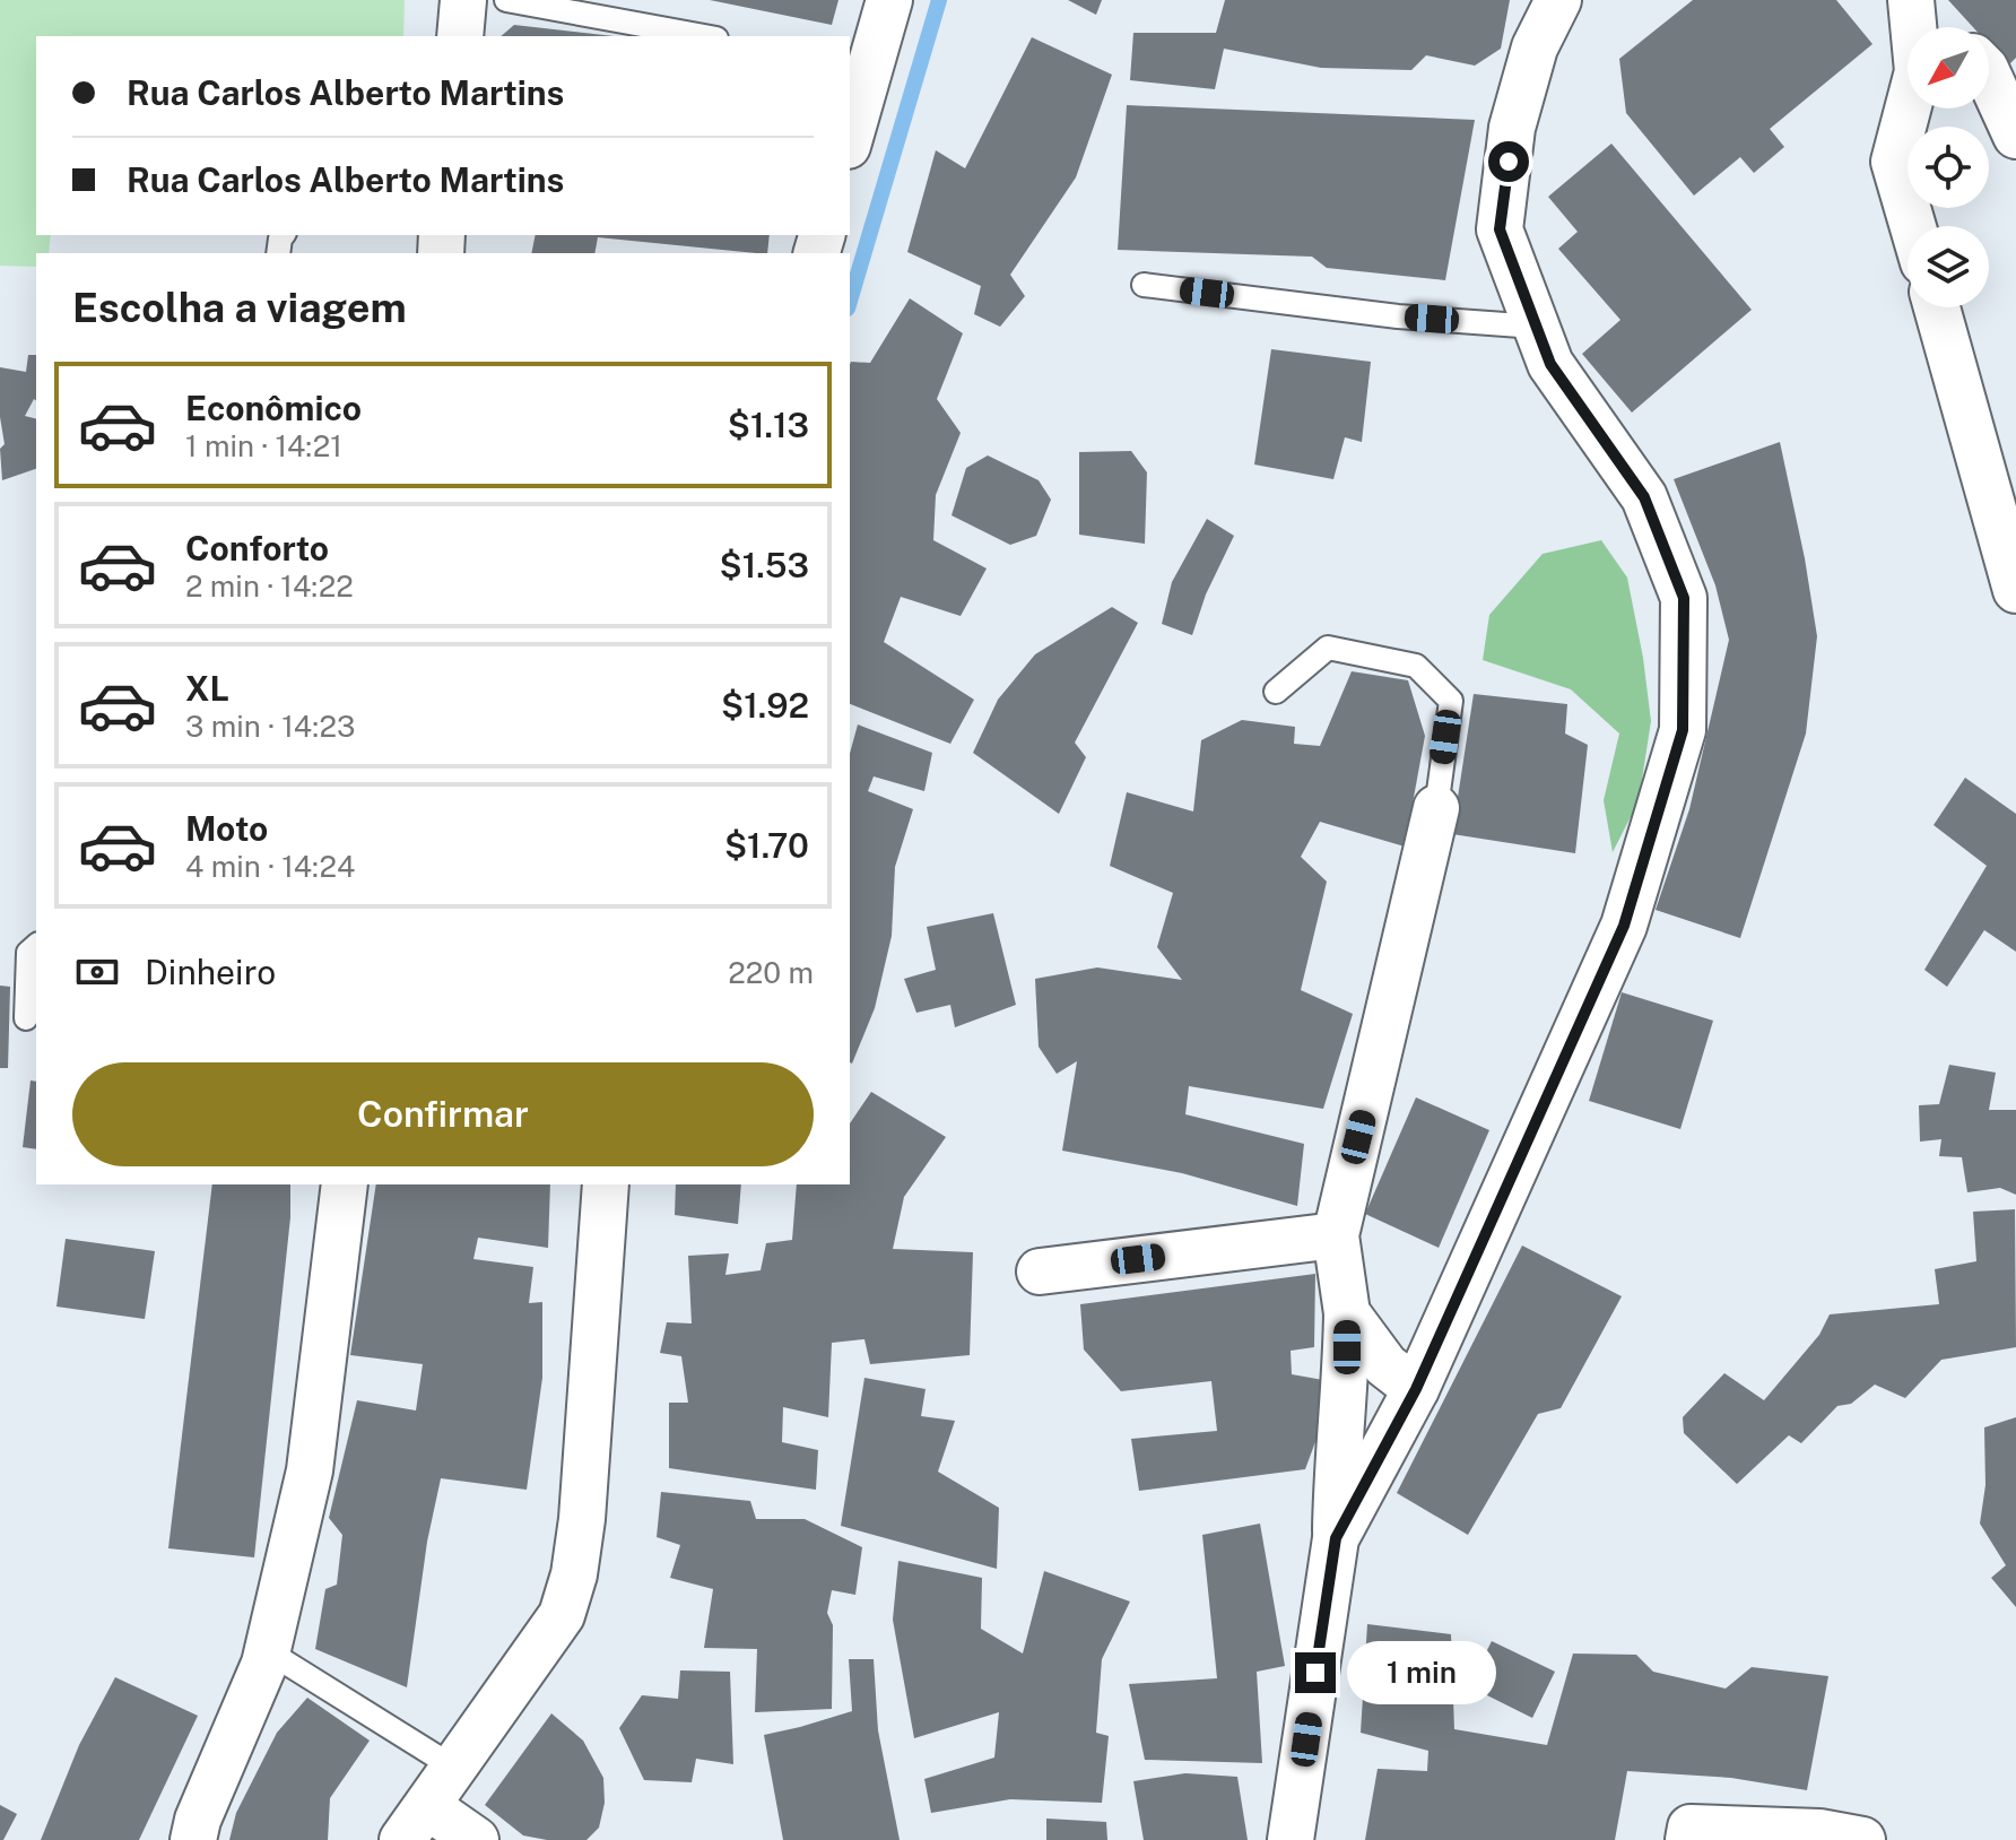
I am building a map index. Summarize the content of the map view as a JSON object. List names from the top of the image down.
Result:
{
  "north": "bottom left",
  "page": {
    "banner": ["Rua Carlos Alberto Martins", "Rua Carlos Alberto Martins"],
    "heading": "Escolha a viagem",
    "list": [
      {
        "name": "Econômico",
        "note": "1 min · 14:21",
        "value": "$1.13"
      },
      {
        "name": "Conforto",
        "note": "2 min · 14:22",
        "value": "$1.53"
      },
      {
        "name": "XL",
        "note": "3 min · 14:23",
        "value": "$1.92"
      },
      {
        "name": "Moto",
        "note": "4 min · 14:24",
        "value": "$1.70"
      }
    ],
    "pay": ["Dinheiro", "220 m"],
    "buttons": "Confirmar",
    "bubble": "1 min"
  }
}
